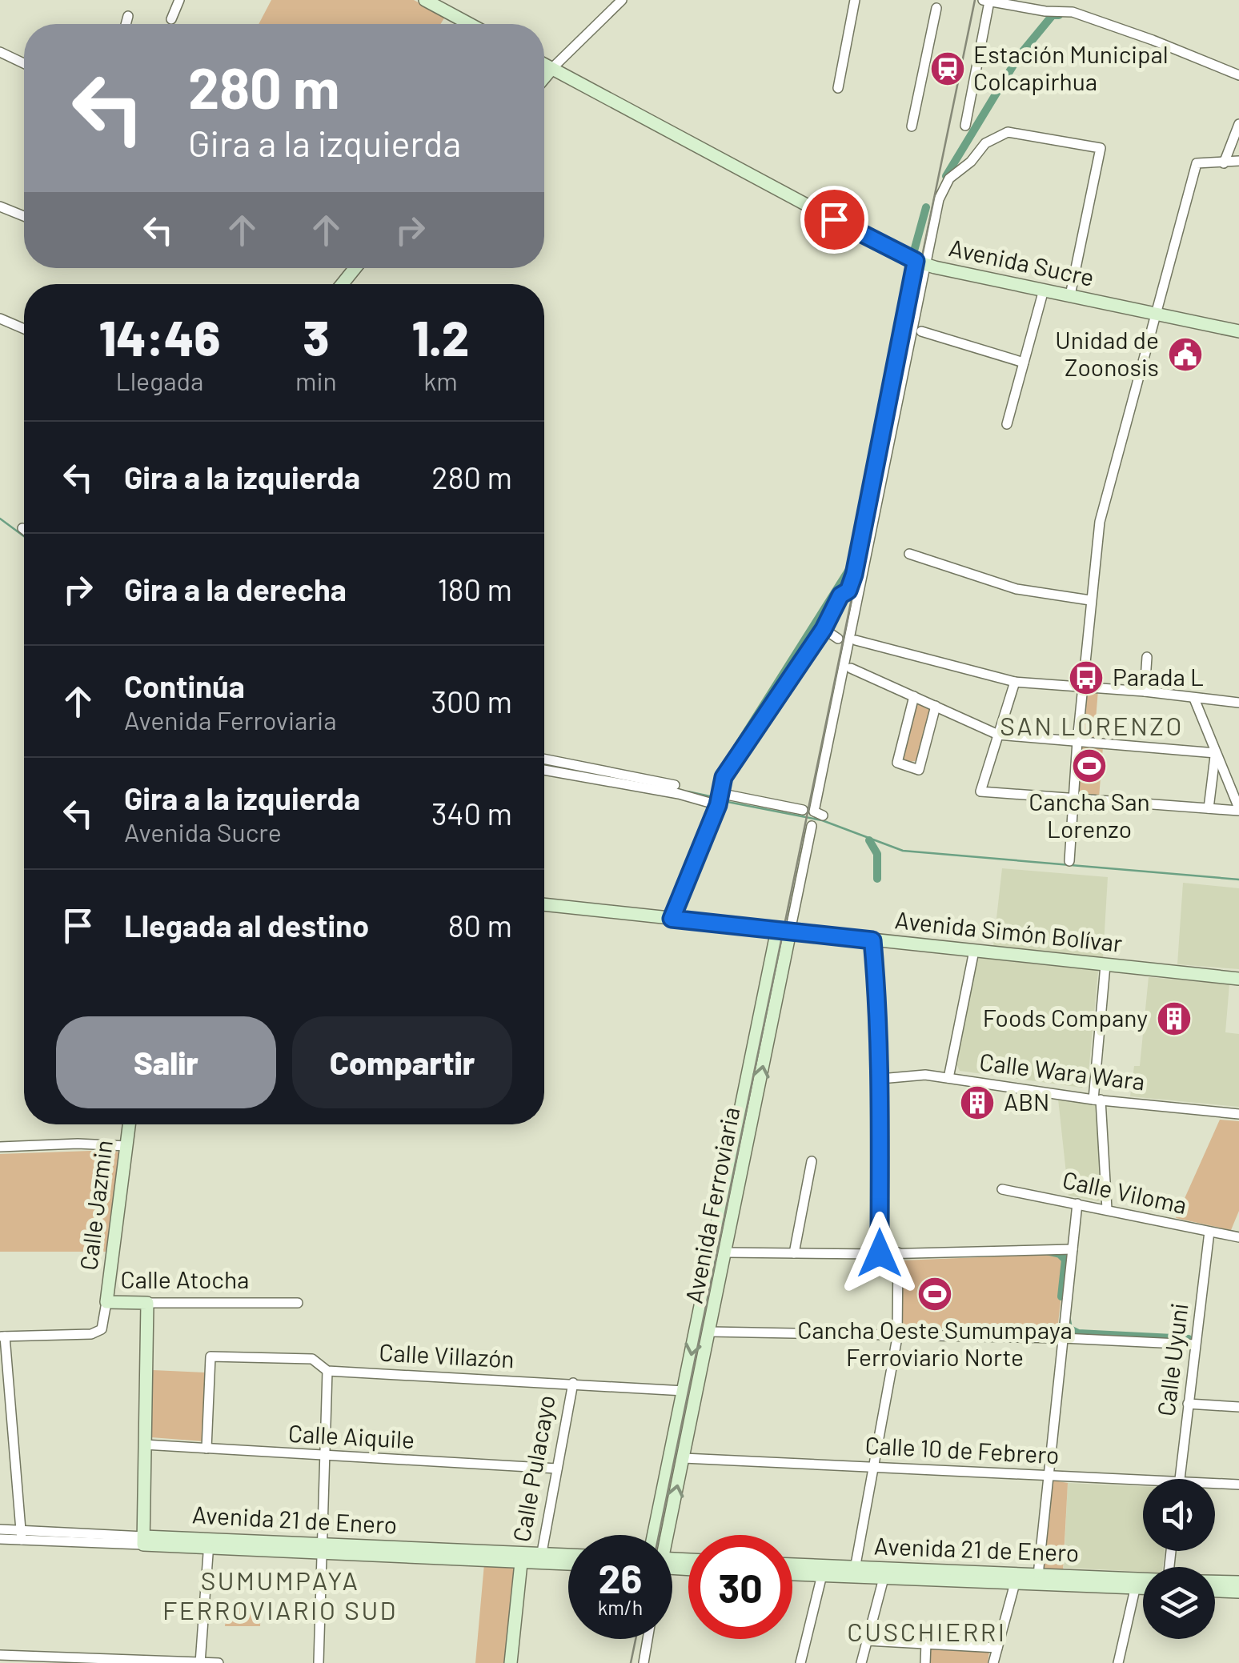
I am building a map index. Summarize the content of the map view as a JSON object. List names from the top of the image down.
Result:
{
  "streets": {
    "street": [
      "Avenida Sucre",
      "Avenida Simón Bolívar",
      "Calle Wara Wara",
      "Calle Viloma",
      "Calle Jazmin",
      "Avenida Ferroviaria",
      "Calle Atocha",
      "Calle Villazón",
      "Calle Uyuni",
      "Calle Aiquile",
      "Calle 10 de Febrero",
      "Calle Pulacayo",
      "Avenida 21 de Enero"
    ]
  },
  "crossings": [
    ["Avenida Simón Bolívar", "Avenida Ferroviaria"],
    ["Calle Viloma", "Calle Uyuni"],
    ["Calle Jazmin", "Calle Atocha"],
    ["Avenida Ferroviaria", "Calle Villazón"],
    ["Avenida Ferroviaria", "Calle 10 de Febrero"],
    ["Calle Villazón", "Calle Aiquile"],
    ["Calle Villazón", "Calle Pulacayo"],
    ["Calle Aiquile", "Calle Pulacayo"],
    ["Calle Pulacayo", "Avenida 21 de Enero"]
  ],
  "districts": ["SAN LORENZO", "SUMUMPAYA FERROVIARIO SUD", "CUSCHIERRI"],
  "places": {
    "station": ["Estación Municipal Colcapirhua"],
    "public building": ["Unidad de Zoonosis"],
    "bus stop": ["Parada L"],
    "sports": ["Cancha San Lorenzo", "Cancha Oeste Sumumpaya Ferroviario Norte"],
    "building": ["Foods Company", "ABN"]
  },
  "page": {
    "turn": ["280 m", "Gira a la izquierda"],
    "eta": [
      "14:46",
      "Llegada",
      "3",
      "min",
      "1.2",
      "km"
    ],
    "list": [
      {
        "name": "Gira a la izquierda",
        "value": "280 m"
      },
      {
        "name": "Gira a la derecha",
        "value": "180 m"
      },
      {
        "name": "Continúa",
        "note": "Avenida Ferroviaria",
        "value": "300 m"
      },
      {
        "name": "Gira a la izquierda",
        "note": "Avenida Sucre",
        "value": "340 m"
      },
      {
        "name": "Llegada al destino",
        "value": "80 m"
      }
    ],
    "buttons": ["Salir", "Compartir"],
    "speed": "26 km/h",
    "limit": "30"
  }
}
